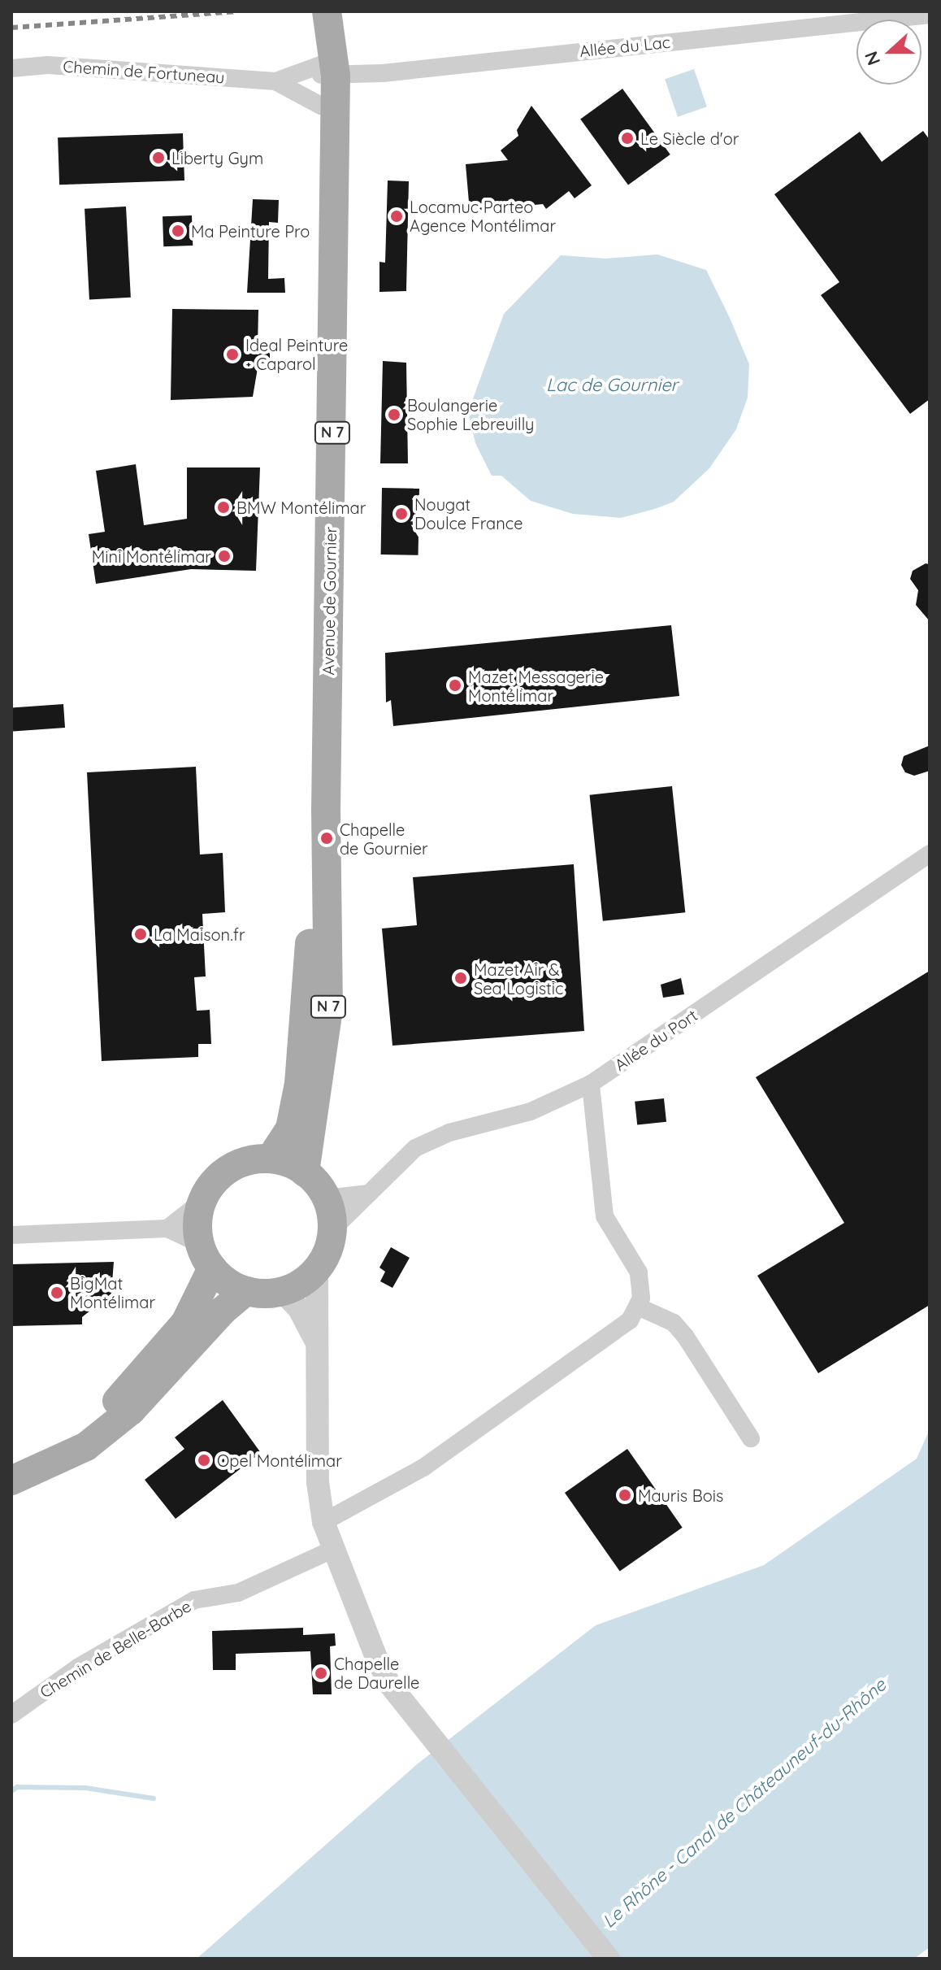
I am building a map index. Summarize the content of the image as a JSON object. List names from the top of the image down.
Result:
{
  "streets": {
    "main road": ["N 7", "Avenue de Gournier"],
    "street": [
      "Allée du Lac",
      "Chemin de Fortuneau",
      "Allée du Port",
      "Chemin de Belle-Barbe"
    ]
  },
  "crossings": [
    ["Allée du Lac", "Chemin de Fortuneau"],
    ["Allée du Lac", "Avenue de Gournier"],
    ["Chemin de Fortuneau", "Avenue de Gournier"],
    ["Avenue de Gournier", "Allée du Port"]
  ],
  "water": ["Lac de Gournier", "Le Rhône - Canal de Châteauneuf-du-Rhône"],
  "places": [
    "Le Siècle d'or",
    "Liberty Gym",
    "Locamuc Parteo Agence Montélimar",
    "Ma Peinture Pro",
    "Ideal Peinture - Caparol",
    "Boulangerie Sophie Lebreuilly",
    "BMW Montélimar",
    "Nougat Doulce France",
    "Mini Montélimar",
    "Mazet Messagerie Montélimar",
    "Chapelle de Gournier",
    "La Maison.fr",
    "Mazet Air & Sea Logistic",
    "BigMat Montélimar",
    "Opel Montélimar",
    "Mauris Bois",
    "Chapelle de Daurelle"
  ],
  "north": "left"
}
